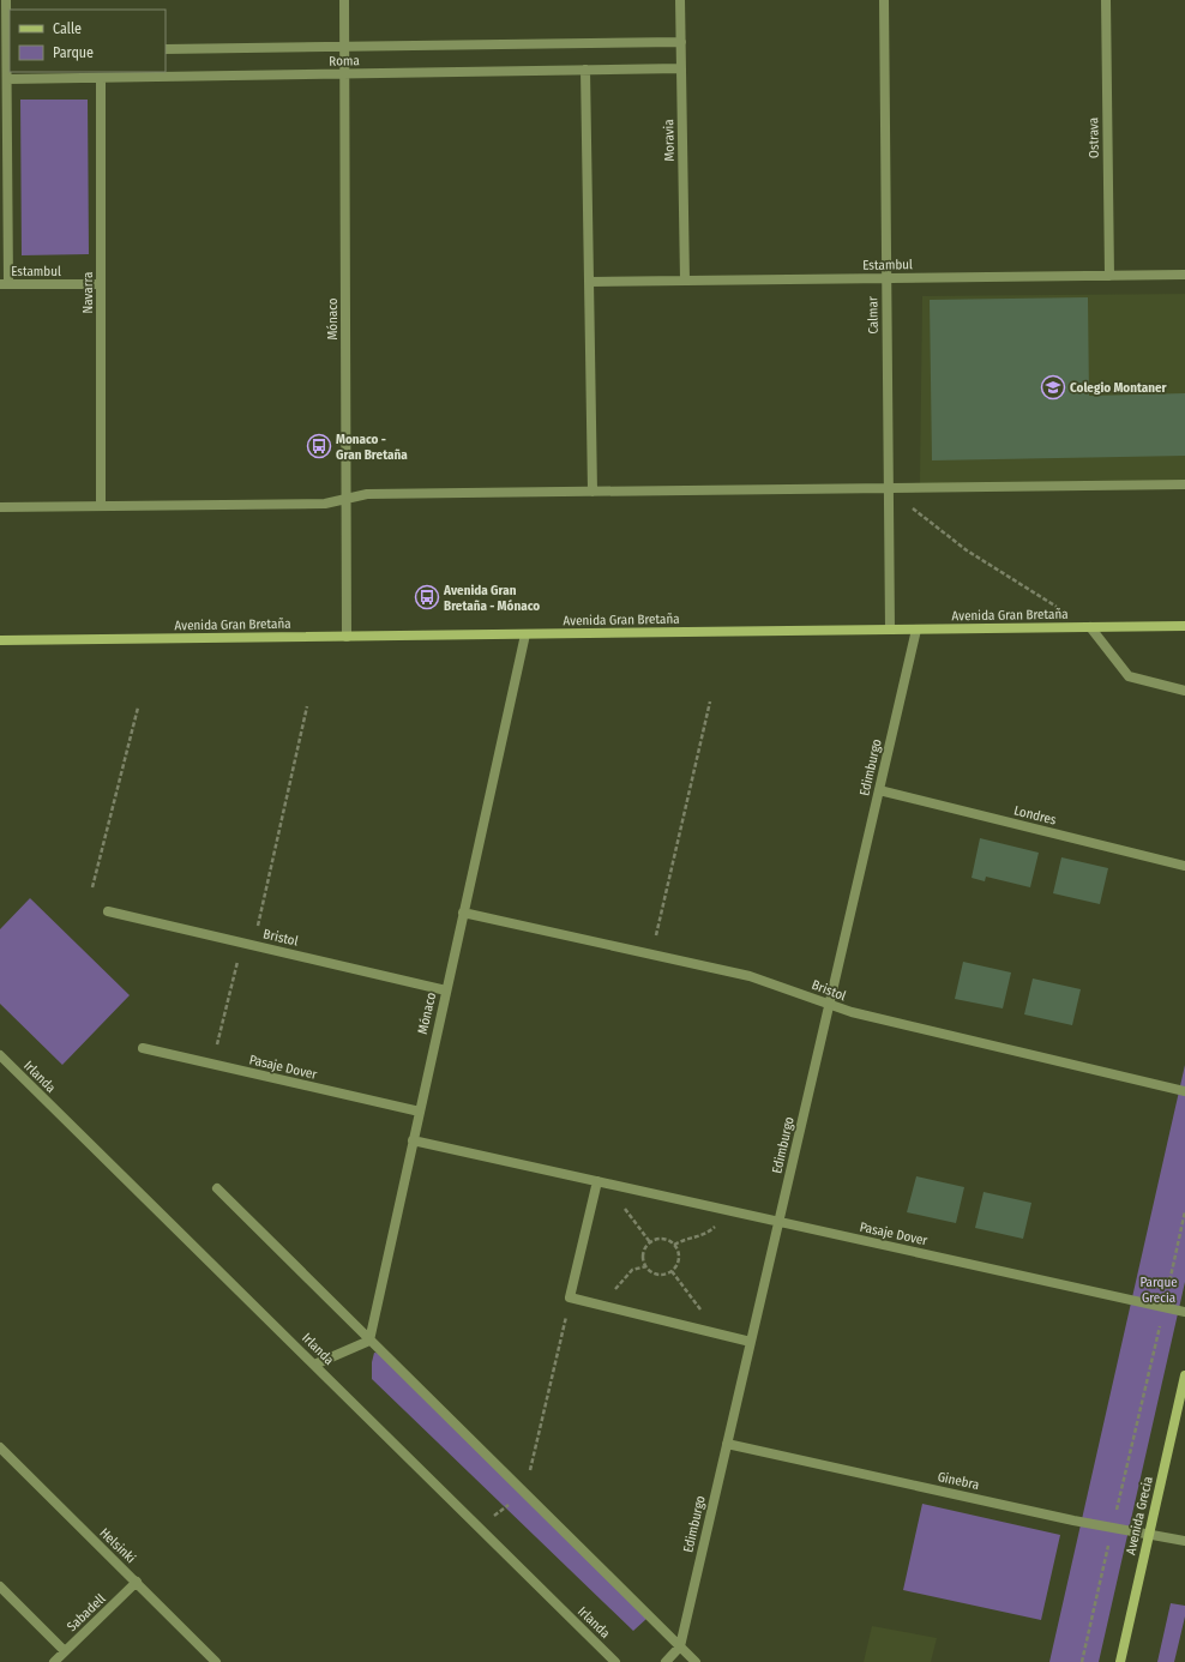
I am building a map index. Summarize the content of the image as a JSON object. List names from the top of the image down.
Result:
{
  "streets": {
    "main road": ["Avenida Gran Bretaña", "Avenida Grecia"],
    "street": [
      "Roma",
      "Ostrava",
      "Moravia",
      "Estambul",
      "Navarra",
      "Calmar",
      "Mónaco",
      "Edimburgo",
      "Londres",
      "Bristol",
      "Pasaje Dover",
      "Irlanda",
      "Ginebra",
      "Helsinki",
      "Sabadell"
    ]
  },
  "crossings": [
    ["Roma", "Moravia"],
    ["Roma", "Navarra"],
    ["Roma", "Mónaco"],
    ["Ostrava", "Estambul"],
    ["Moravia", "Estambul"],
    ["Estambul", "Navarra"],
    ["Estambul", "Calmar"],
    ["Calmar", "Avenida Gran Bretaña"],
    ["Mónaco", "Avenida Gran Bretaña"],
    ["Mónaco", "Bristol"],
    ["Mónaco", "Pasaje Dover"],
    ["Avenida Gran Bretaña", "Edimburgo"],
    ["Edimburgo", "Londres"],
    ["Edimburgo", "Bristol"],
    ["Edimburgo", "Pasaje Dover"],
    ["Edimburgo", "Ginebra"],
    ["Ginebra", "Avenida Grecia"],
    ["Helsinki", "Sabadell"]
  ],
  "parks": ["Parque Grecia"],
  "places": {
    "school or university": ["Colegio Montaner"],
    "bus stop": ["Monaco - Gran Bretaña", "Avenida Gran Bretaña - Mónaco"]
  },
  "legend": ["Calle", "Parque"]
}
